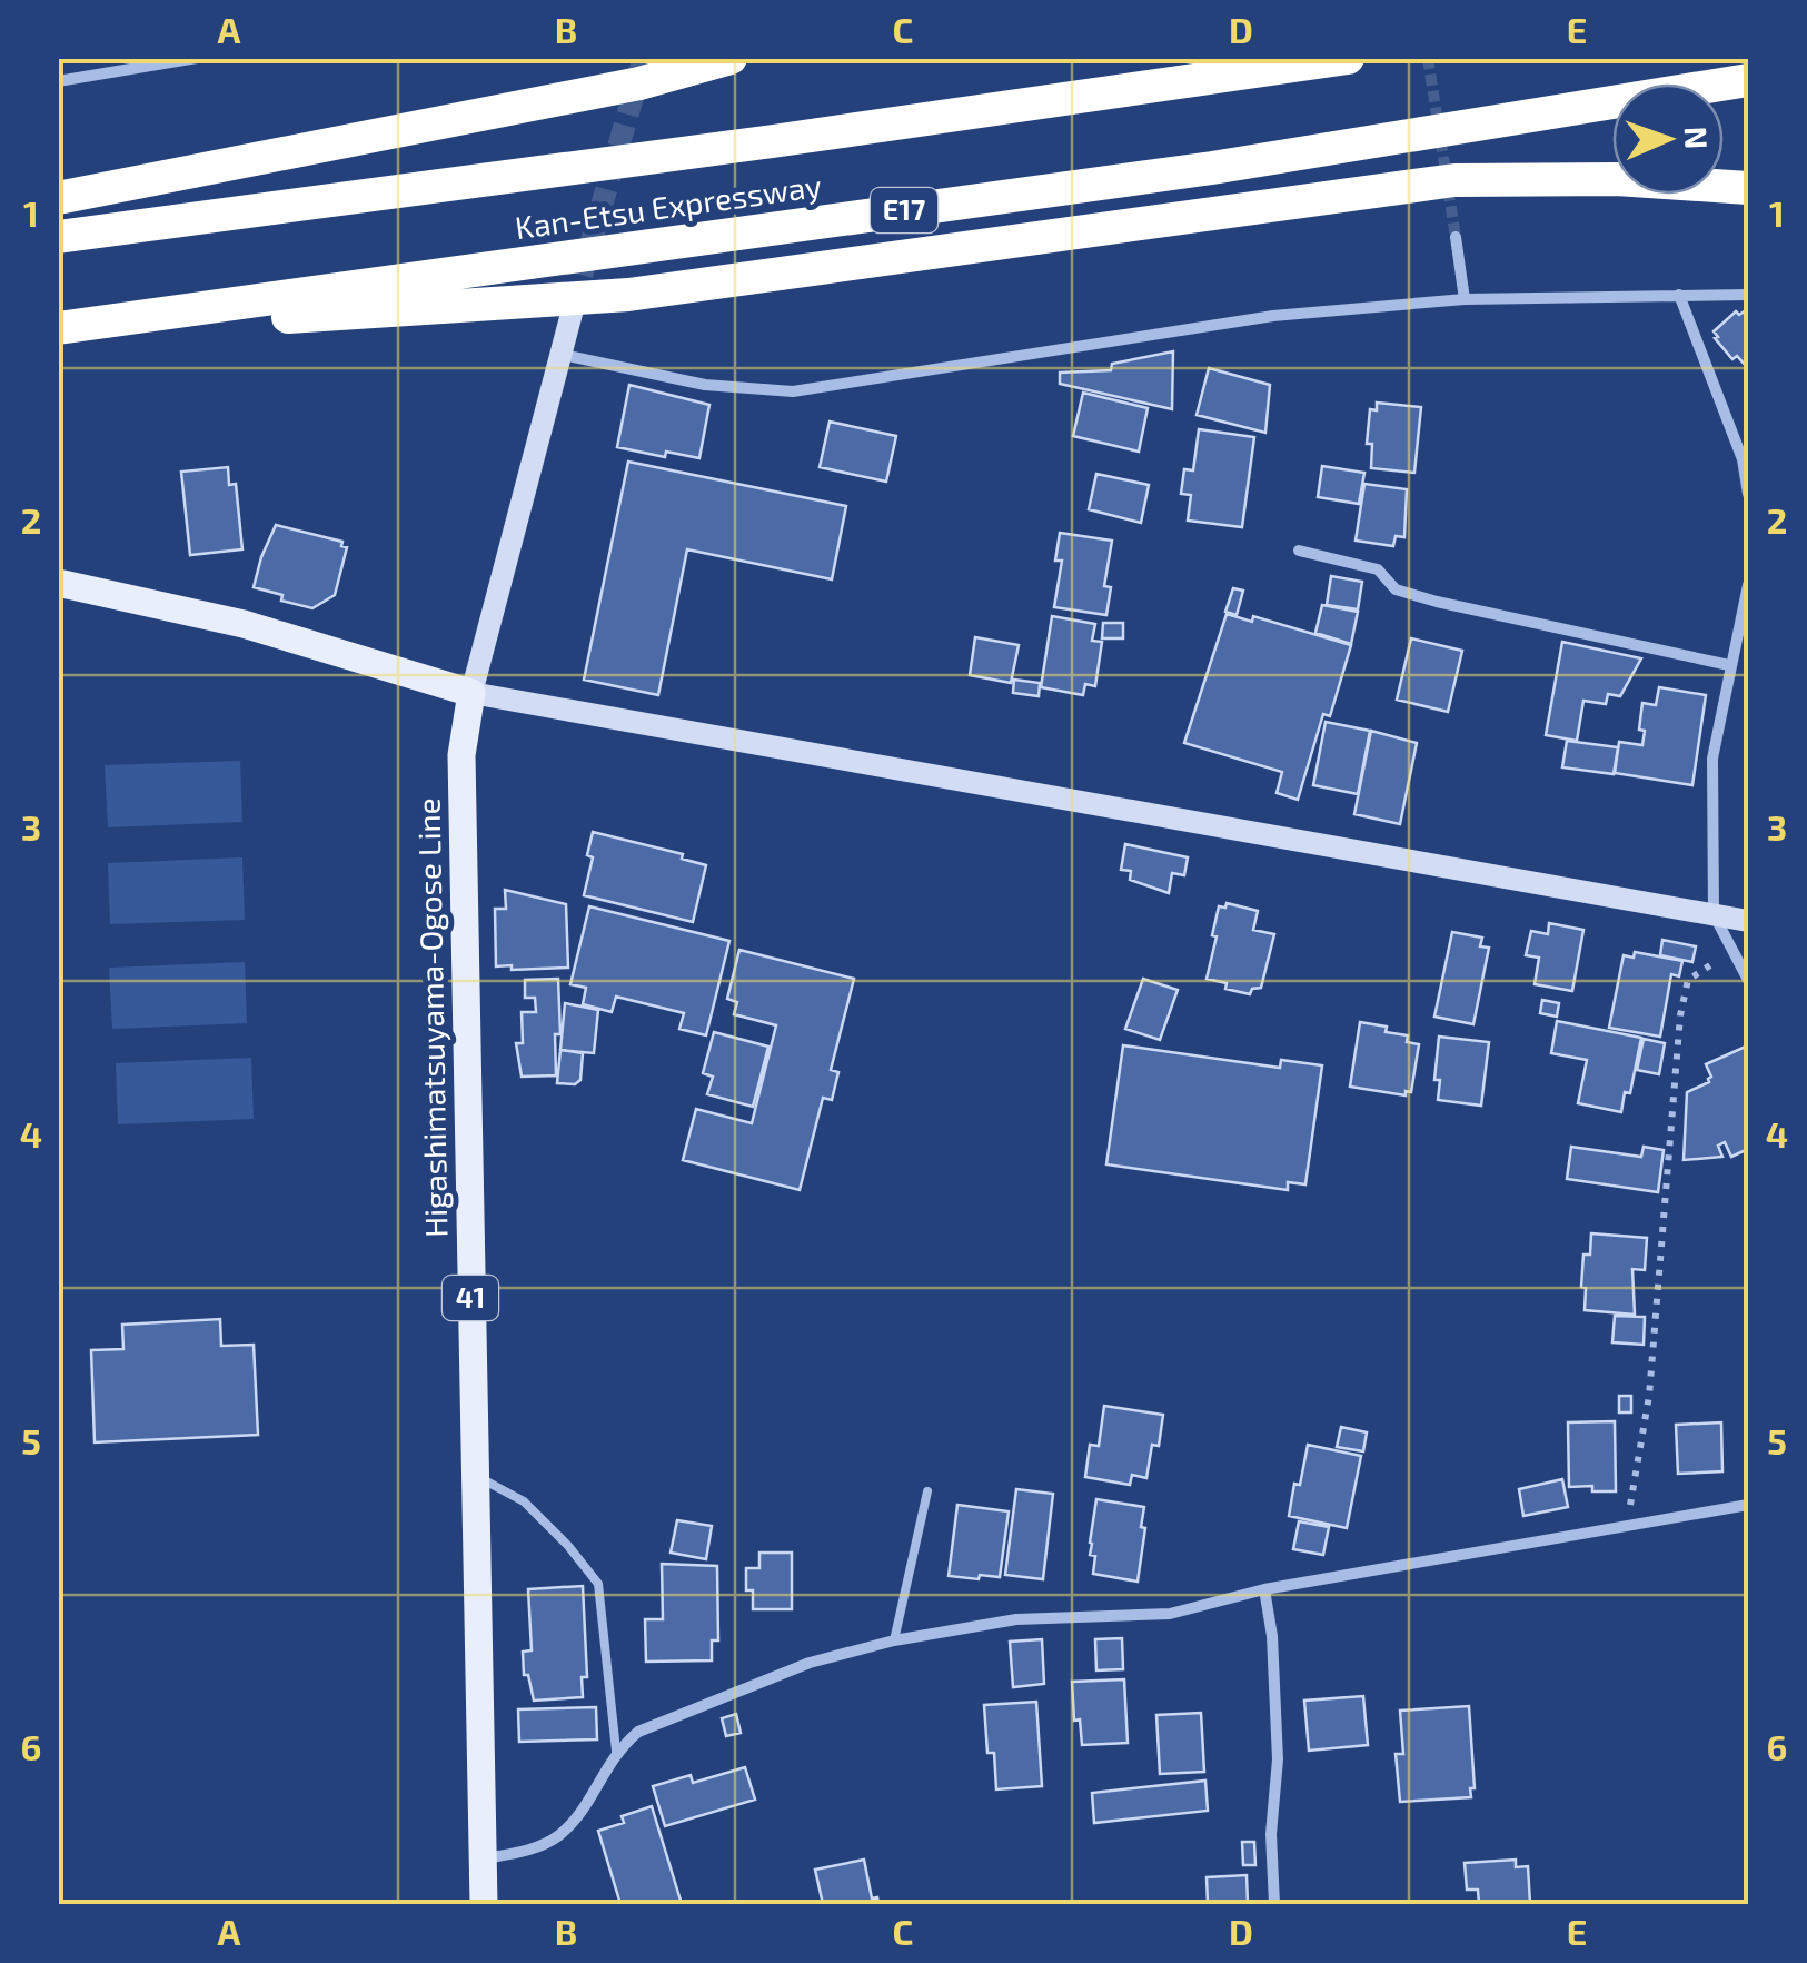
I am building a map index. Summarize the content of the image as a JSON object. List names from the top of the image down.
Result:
{
  "streets": {
    "highway": ["Kan-Etsu Expressway", "E17"],
    "main road": ["Higashimatsuyama-Ogose Line", "41"]
  },
  "north": "right",
  "grid": {
    "columns": [
      "A",
      "B",
      "C",
      "D",
      "E"
    ],
    "rows": [
      "1",
      "2",
      "3",
      "4",
      "5",
      "6"
    ]
  }
}
